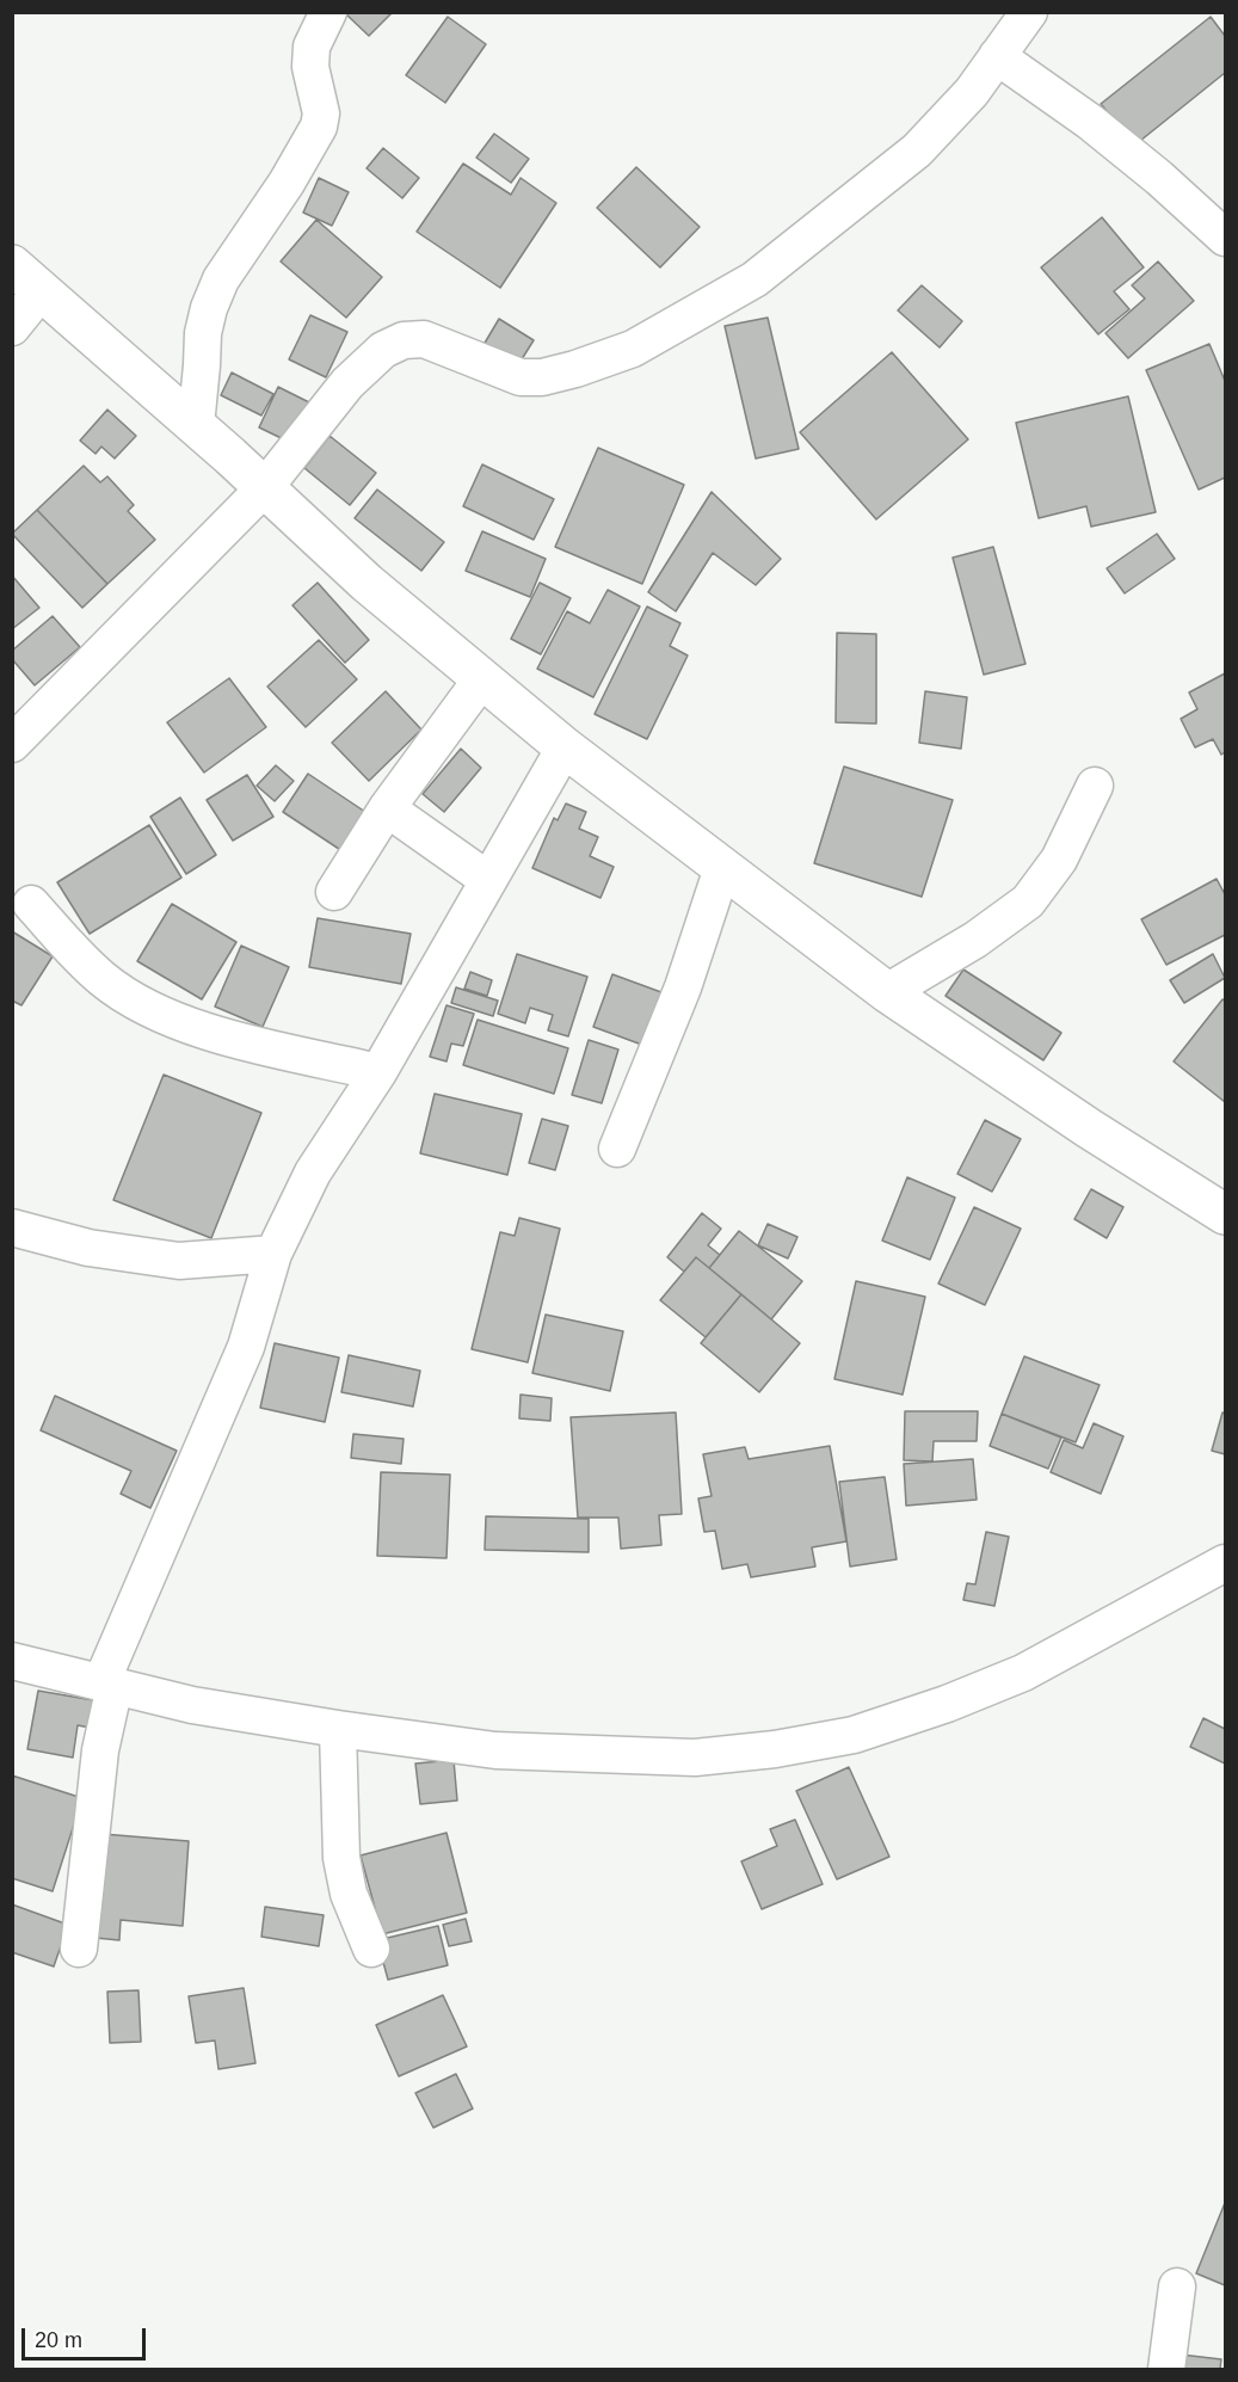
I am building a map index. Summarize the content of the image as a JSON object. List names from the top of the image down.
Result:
{
  "scale_bar": "20 m"
}
